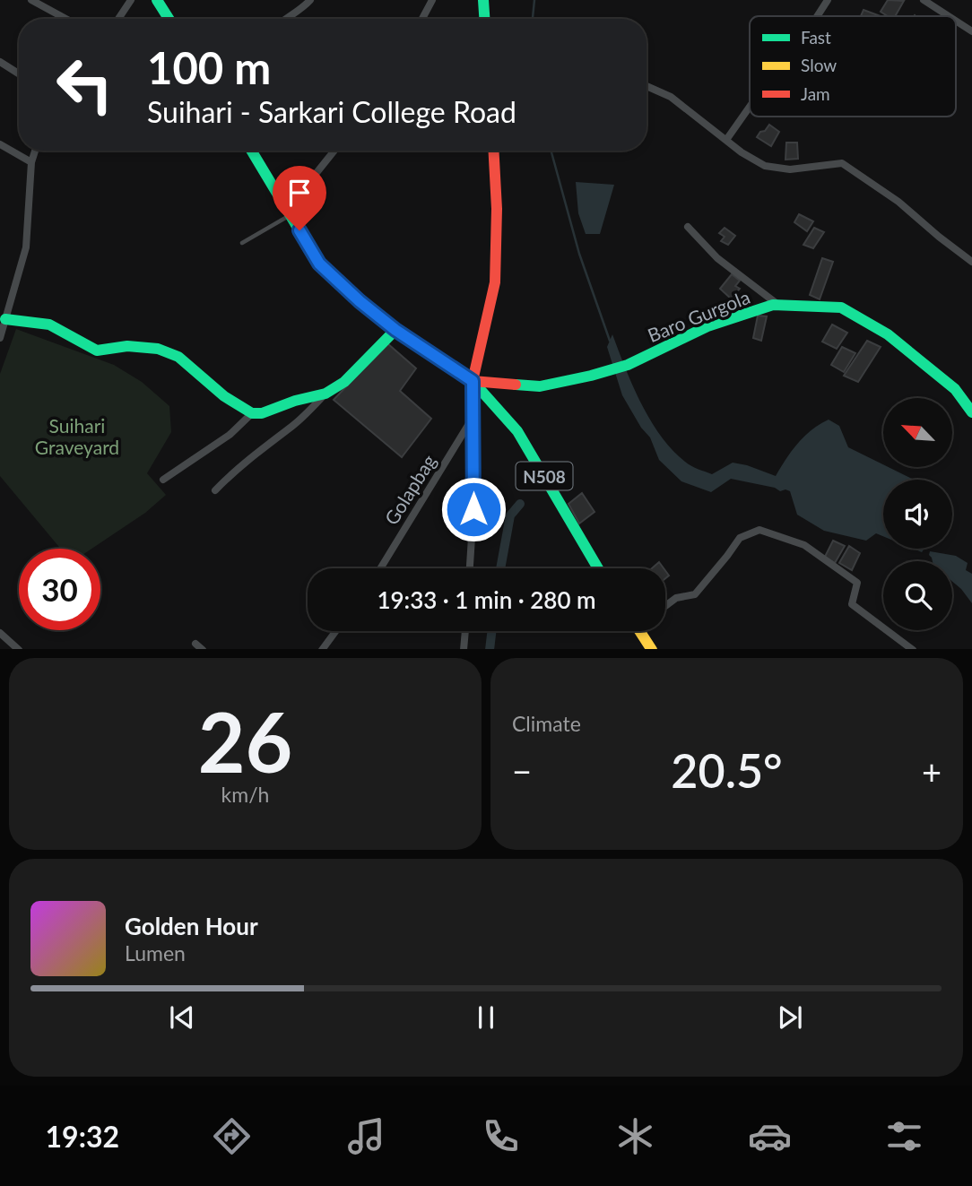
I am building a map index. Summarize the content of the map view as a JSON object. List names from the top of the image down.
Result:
{
  "streets": {
    "main road": ["Baro Gurgola", "N508"],
    "street": ["Golapbag"]
  },
  "crossings": [
    ["Baro Gurgola", "N508"]
  ],
  "parks": ["Suihari Graveyard"],
  "legend": ["Fast", "Slow", "Jam"],
  "north": "top left",
  "page": {
    "turn": ["100 m", "Suihari - Sarkari College Road"],
    "limit": "30",
    "trip": "19:33 · 1 min · 280 m",
    "tile": [
      ["26", "km/h"],
      "Climate"
    ],
    "heat": ["−", "20.5°", "+"],
    "song": ["Golden Hour", "Lumen"],
    "tabs": "19:32"
  }
}
